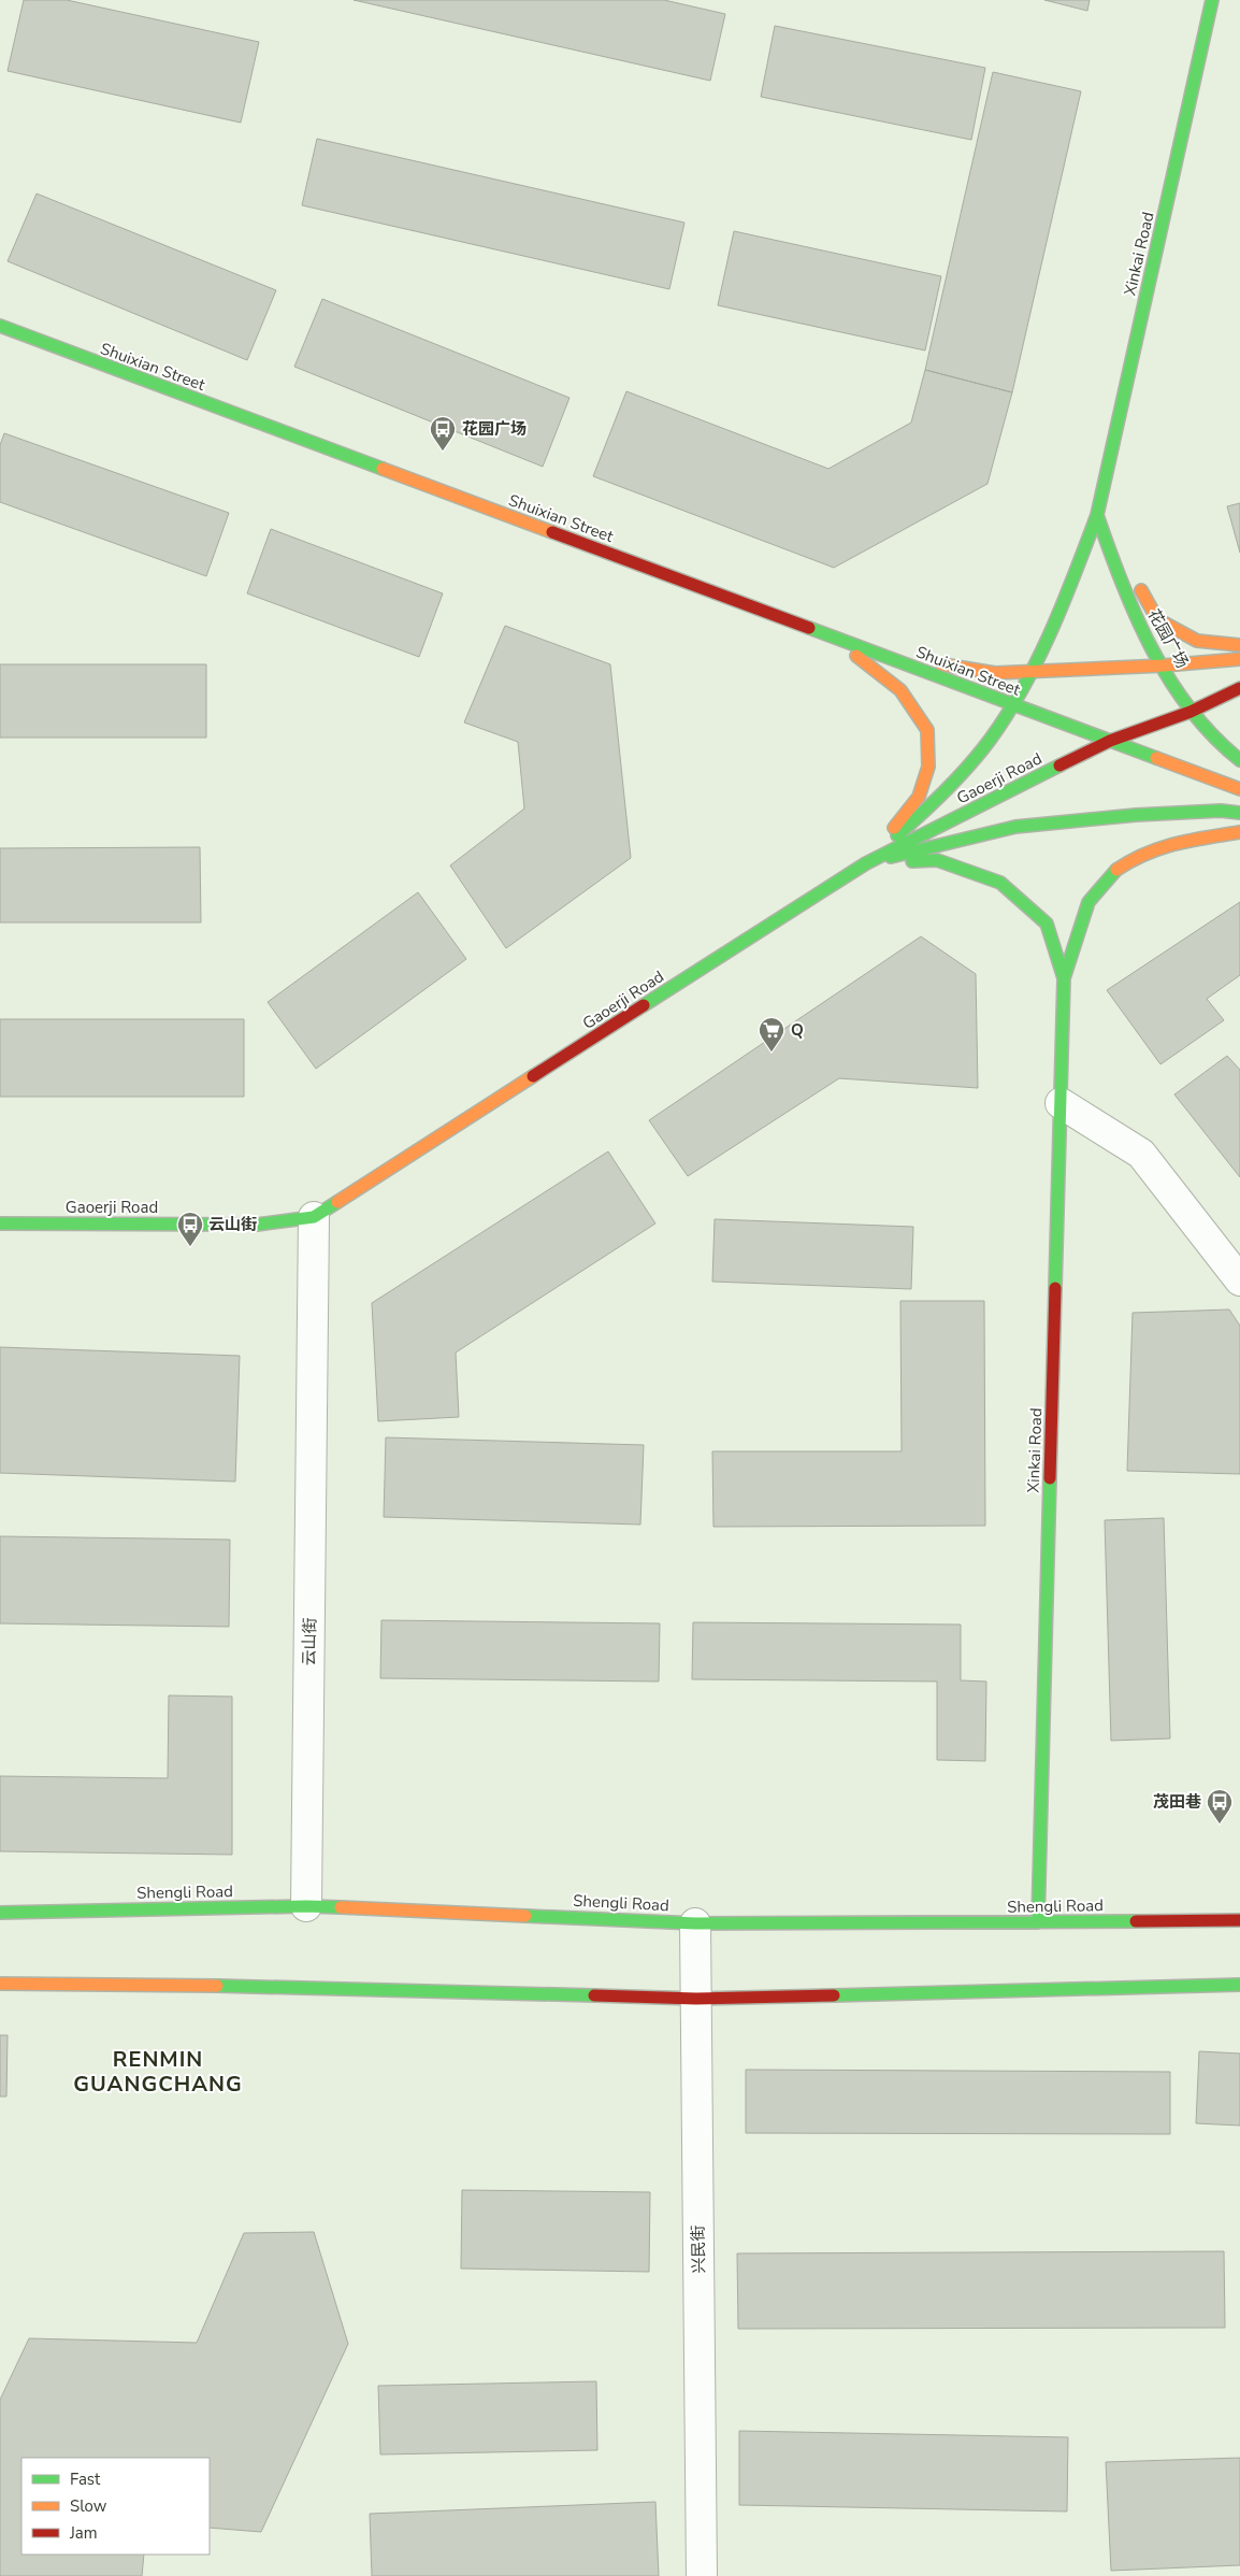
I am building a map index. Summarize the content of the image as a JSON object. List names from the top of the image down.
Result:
{
  "streets": {
    "main road": [
      "Xinkai Road",
      "Shuixian Street",
      "花园广场",
      "Gaoerji Road",
      "Shengli Road"
    ],
    "street": ["云山街", "兴民街"]
  },
  "crossings": [
    ["Xinkai Road", "Shuixian Street"],
    ["Xinkai Road", "花园广场"],
    ["Xinkai Road", "Gaoerji Road"],
    ["Xinkai Road", "Shengli Road"],
    ["Shuixian Street", "Gaoerji Road"],
    ["花园广场", "Gaoerji Road"],
    ["Gaoerji Road", "云山街"],
    ["云山街", "Shengli Road"],
    ["Shengli Road", "兴民街"]
  ],
  "districts": ["RENMIN GUANGCHANG"],
  "places": {
    "bus stop": ["花园广场", "云山街", "茂田巷"],
    "supermarket": ["Q"]
  },
  "legend": ["Fast", "Slow", "Jam"]
}
